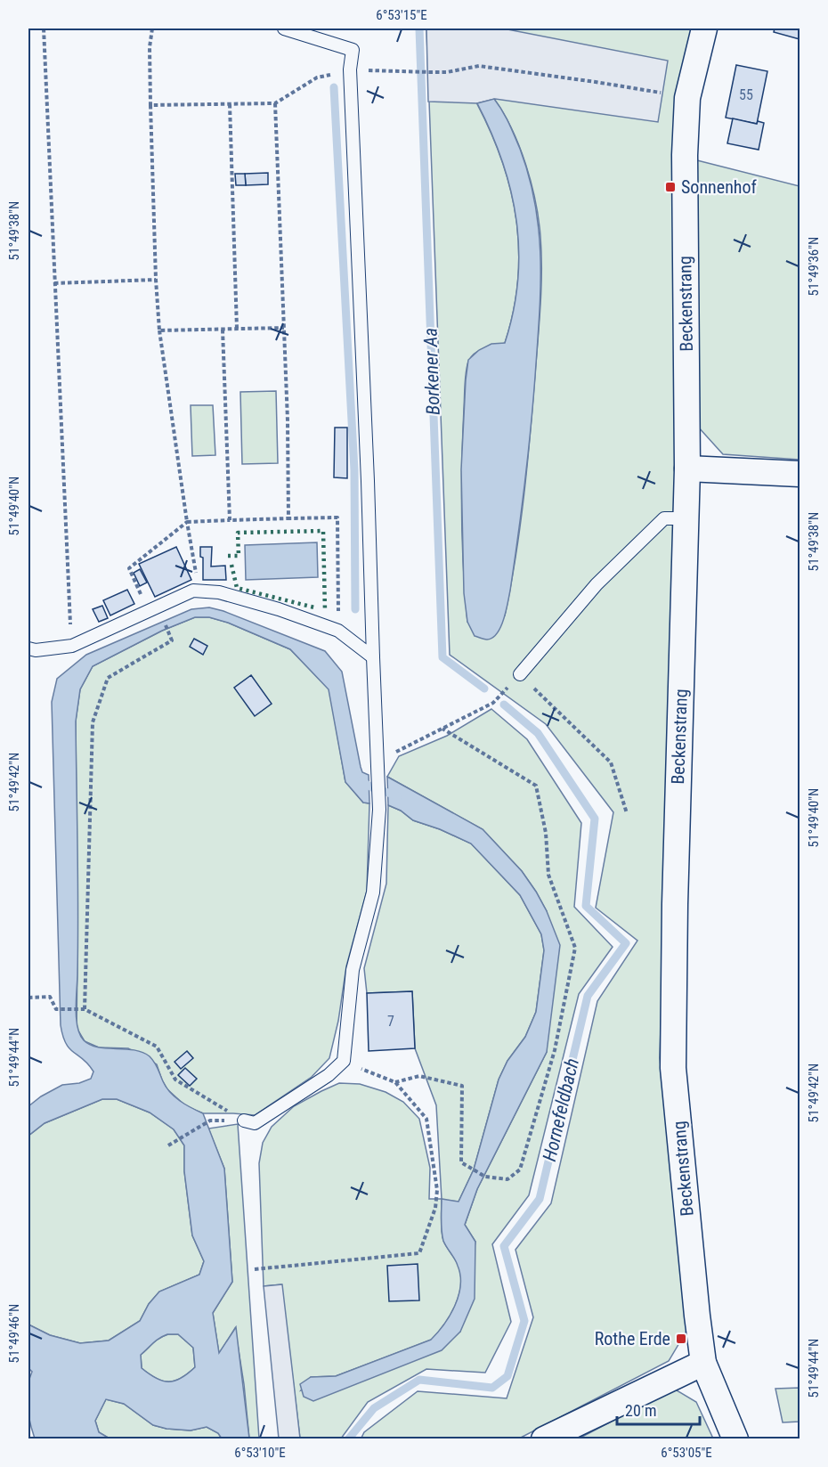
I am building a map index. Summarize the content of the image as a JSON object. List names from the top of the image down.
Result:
{
  "streets": {
    "street": ["Beckenstrang"]
  },
  "water": ["Borkener Aa", "Hornefeldbach"],
  "places": {
    "transit": ["Sonnenhof", "Rothe Erde"]
  },
  "house_numbers": ["55", "7"],
  "scale_bar": "20 m",
  "coordinates": [
    "6°53'15\"E",
    "51°49'38\"N",
    "51°49'36\"N",
    "51°49'40\"N",
    "51°49'42\"N",
    "51°49'44\"N",
    "51°49'46\"N",
    "6°53'10\"E",
    "6°53'05\"E"
  ]
}
